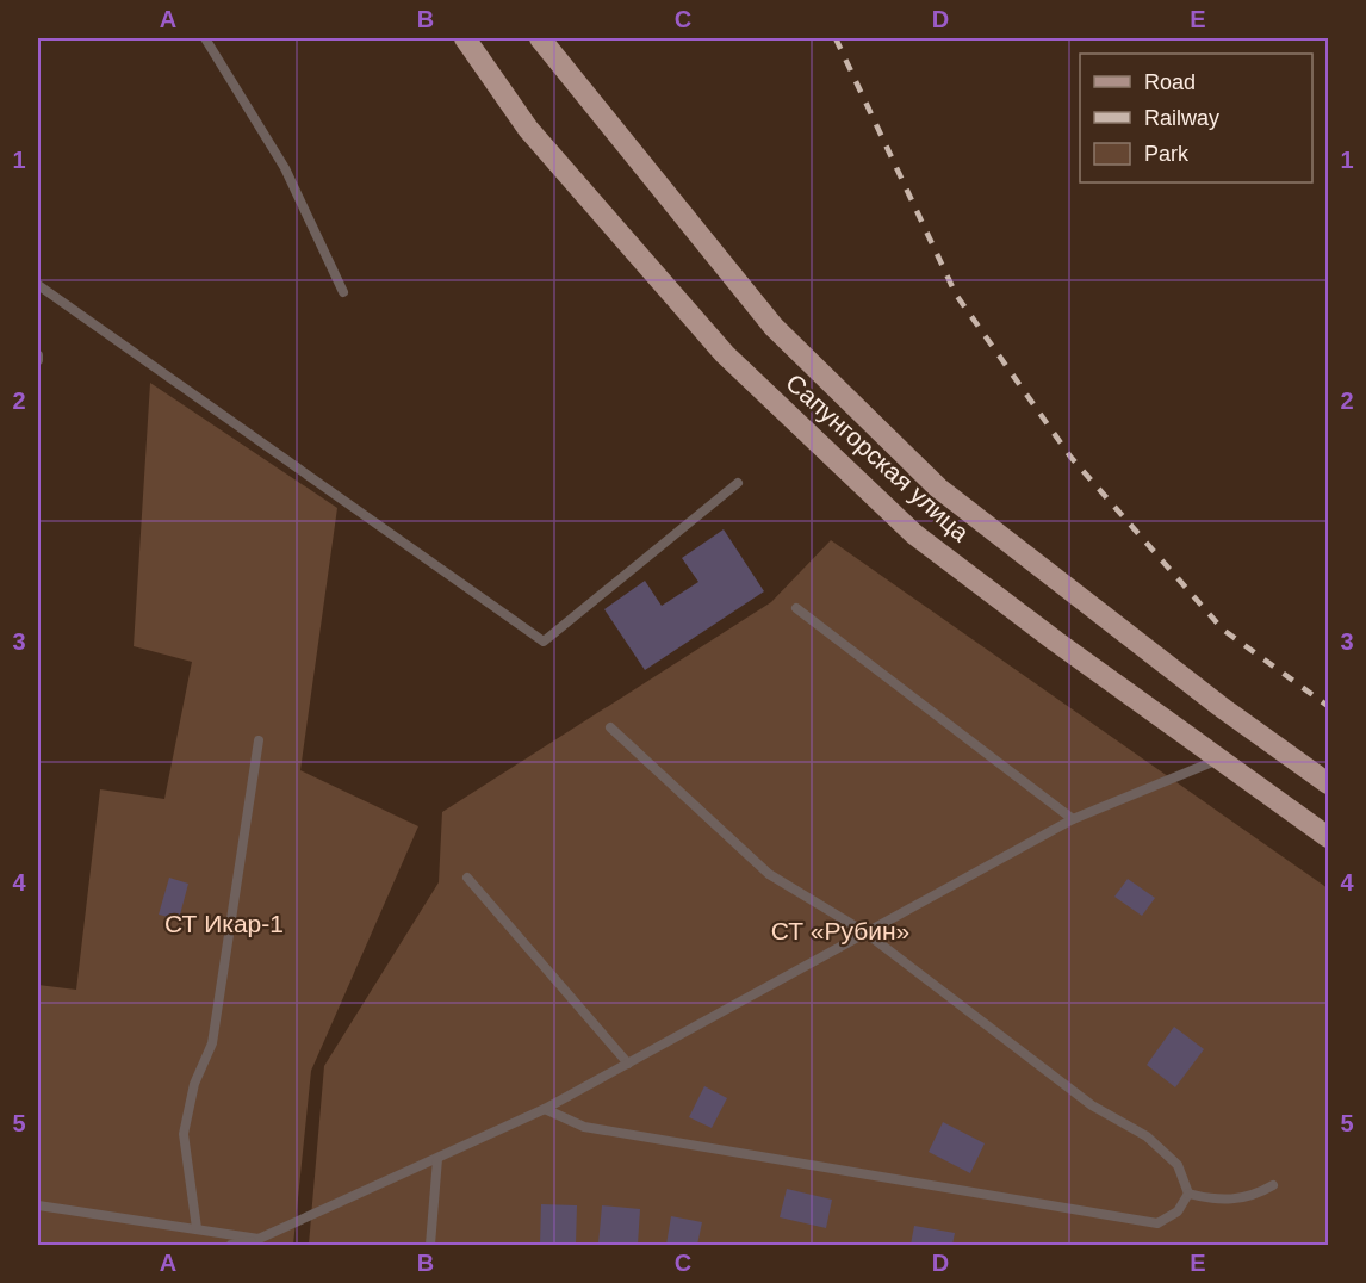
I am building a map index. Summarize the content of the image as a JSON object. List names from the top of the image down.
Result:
{
  "streets": {
    "main road": ["Сапунгорская улица"]
  },
  "parks": ["СТ Икар-1", "СТ «Рубин»"],
  "legend": ["Road", "Railway", "Park"],
  "grid": {
    "columns": [
      "A",
      "B",
      "C",
      "D",
      "E"
    ],
    "rows": [
      "1",
      "2",
      "3",
      "4",
      "5"
    ]
  }
}
